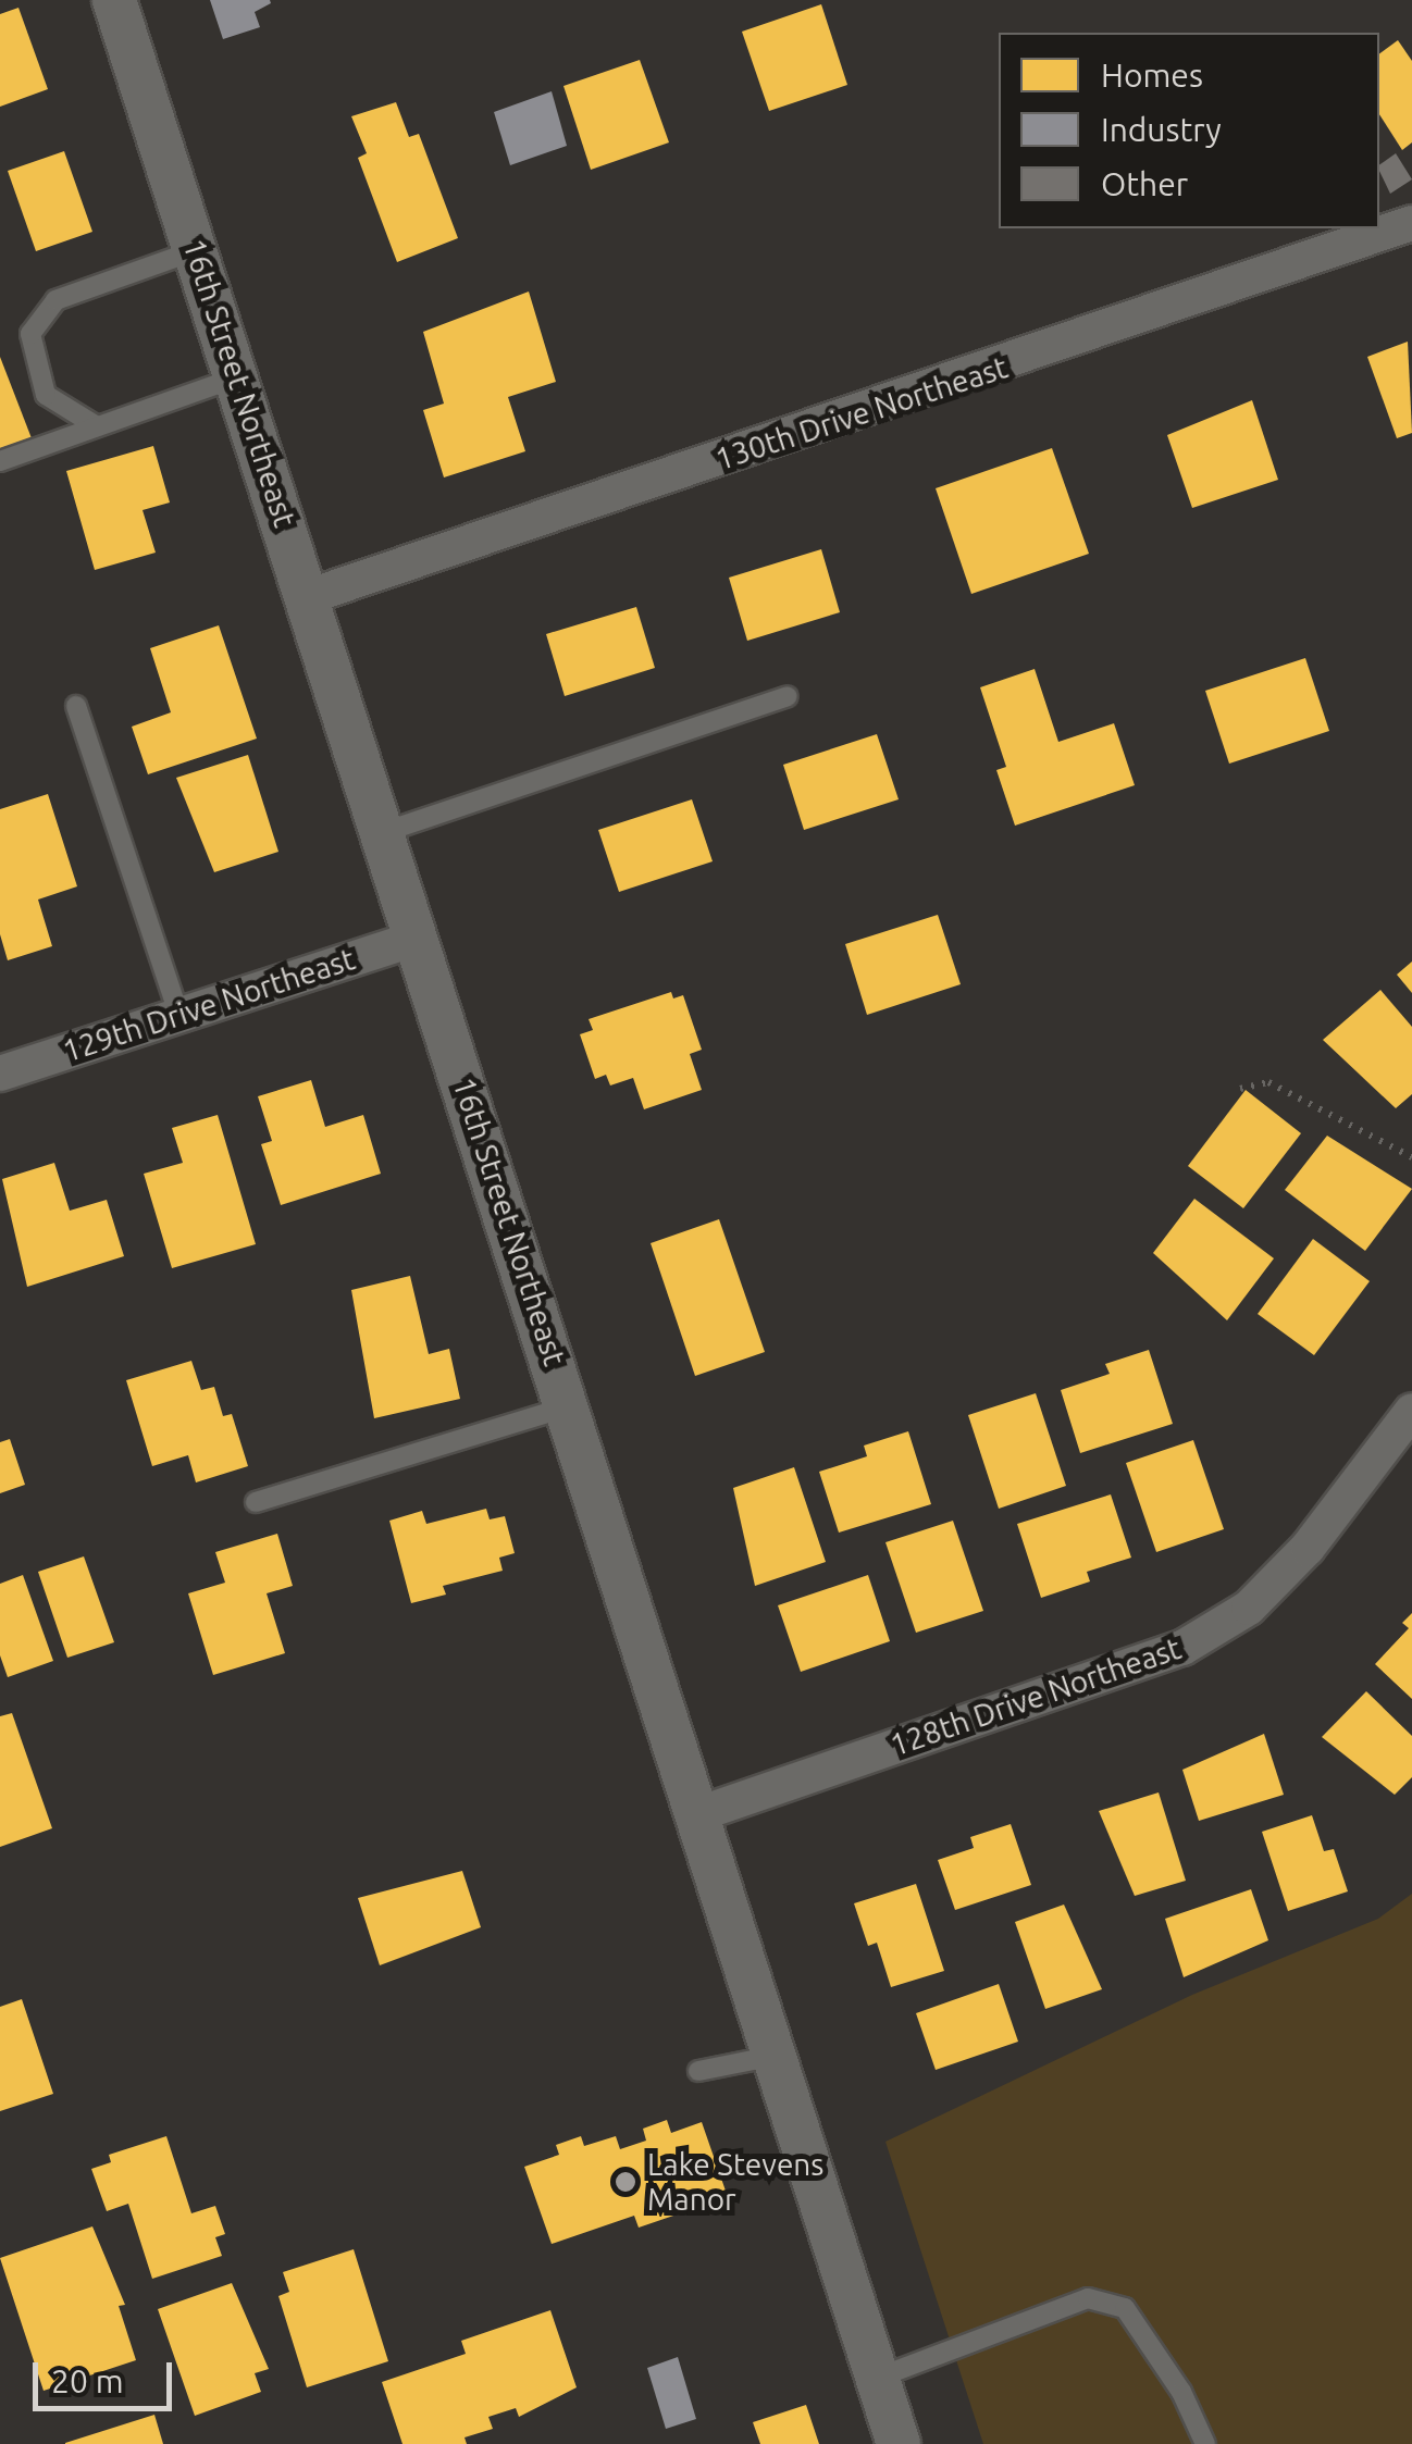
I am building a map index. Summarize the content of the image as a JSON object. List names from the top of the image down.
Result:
{
  "streets": {
    "street": [
      "16th Street Northeast",
      "130th Drive Northeast",
      "129th Drive Northeast",
      "128th Drive Northeast"
    ]
  },
  "crossings": [
    ["16th Street Northeast", "130th Drive Northeast"],
    ["16th Street Northeast", "129th Drive Northeast"],
    ["16th Street Northeast", "128th Drive Northeast"]
  ],
  "places": ["Lake Stevens Manor"],
  "legend": ["Homes", "Industry", "Other"],
  "scale_bar": "20 m"
}
